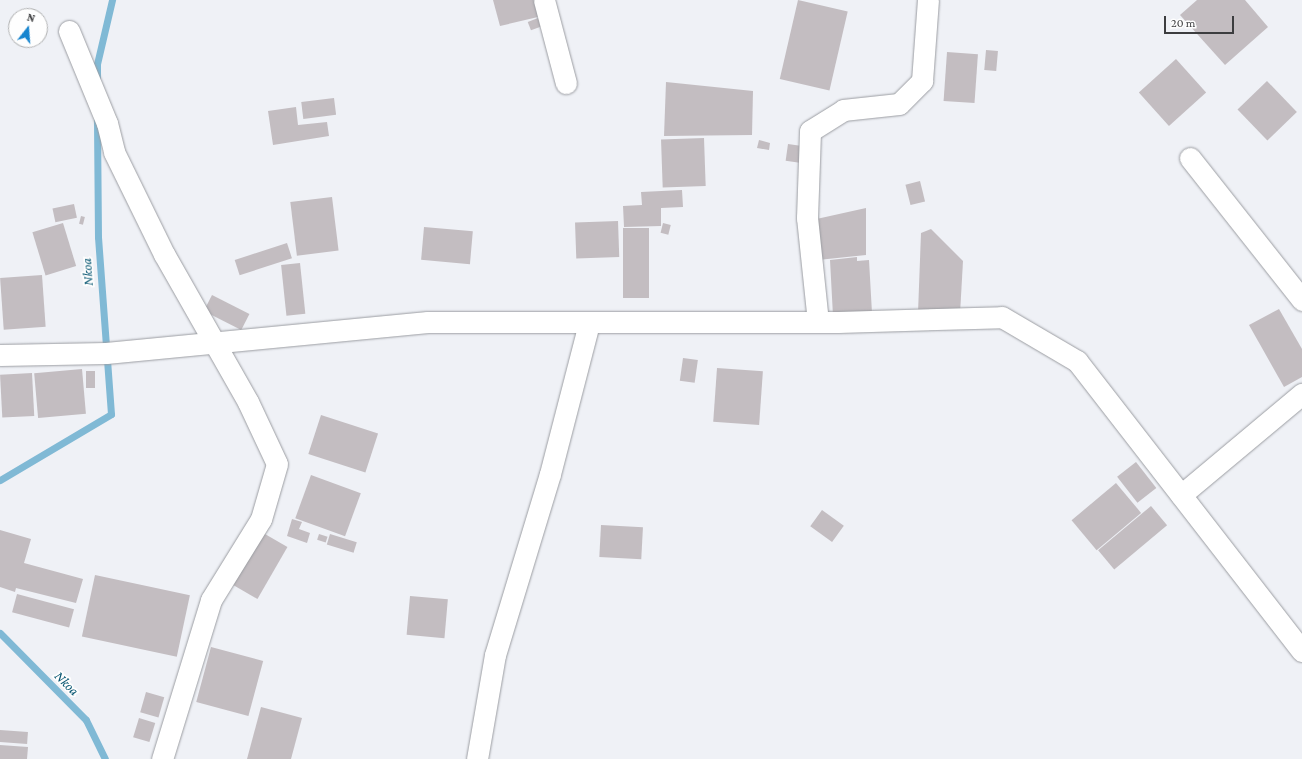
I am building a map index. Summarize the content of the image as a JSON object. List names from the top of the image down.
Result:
{
  "water": ["Nkoa"],
  "scale_bar": "20 m",
  "north": "top"
}
